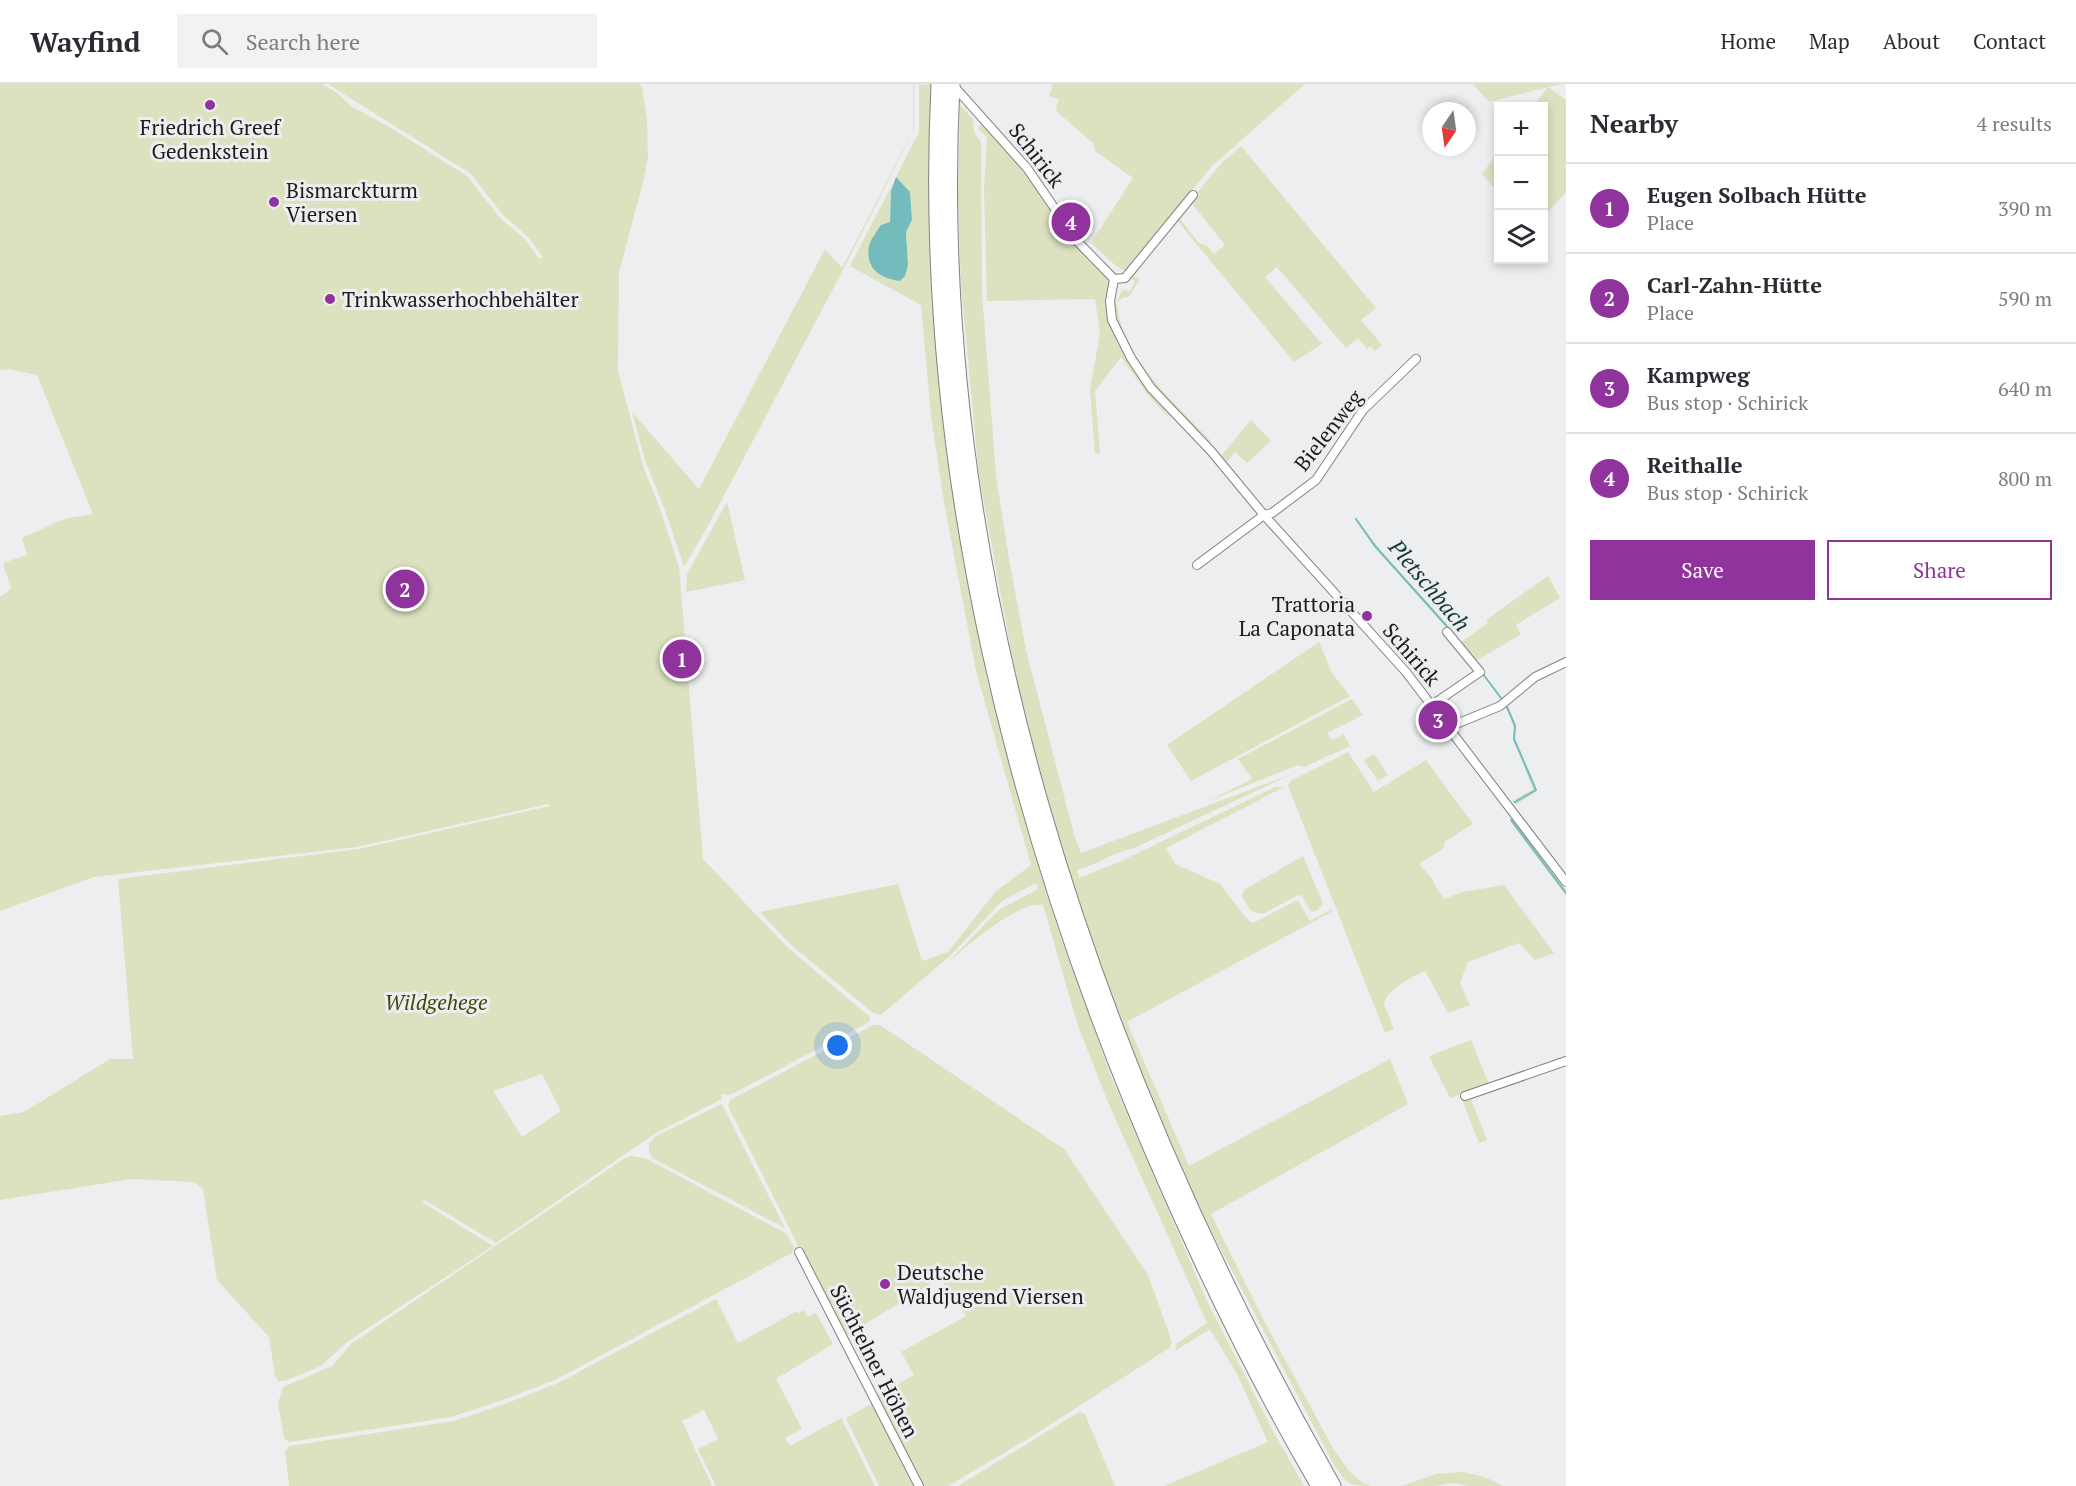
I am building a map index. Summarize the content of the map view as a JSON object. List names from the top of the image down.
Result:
{
  "streets": {
    "street": ["Schirick", "Bielenweg", "Süchtelner Höhen"]
  },
  "crossings": [
    ["Schirick", "Bielenweg"]
  ],
  "water": ["Pletschbach"],
  "parks": ["Wildgehege"],
  "places": [
    "Friedrich Greef Gedenkstein",
    "Bismarckturm Viersen",
    "Trinkwasserhochbehälter",
    "Trattoria La Caponata",
    "Deutsche Waldjugend Viersen"
  ],
  "north": "bottom",
  "page": {
    "header": "Wayfind",
    "search": "Search here",
    "nav": [
      "Home",
      "Map",
      "About",
      "Contact"
    ],
    "heading": ["Nearby", "4 results"],
    "map_buttons": ["+", "−"],
    "list": [
      {
        "mark": "1",
        "name": "Eugen Solbach Hütte",
        "note": "Place",
        "value": "390 m"
      },
      {
        "mark": "2",
        "name": "Carl-Zahn-Hütte",
        "note": "Place",
        "value": "590 m"
      },
      {
        "mark": "3",
        "name": "Kampweg",
        "note": "Bus stop · Schirick",
        "value": "640 m"
      },
      {
        "mark": "4",
        "name": "Reithalle",
        "note": "Bus stop · Schirick",
        "value": "800 m"
      }
    ],
    "pins": [
      "4",
      "2",
      "1",
      "3"
    ],
    "buttons": ["Save", "Share"]
  }
}
